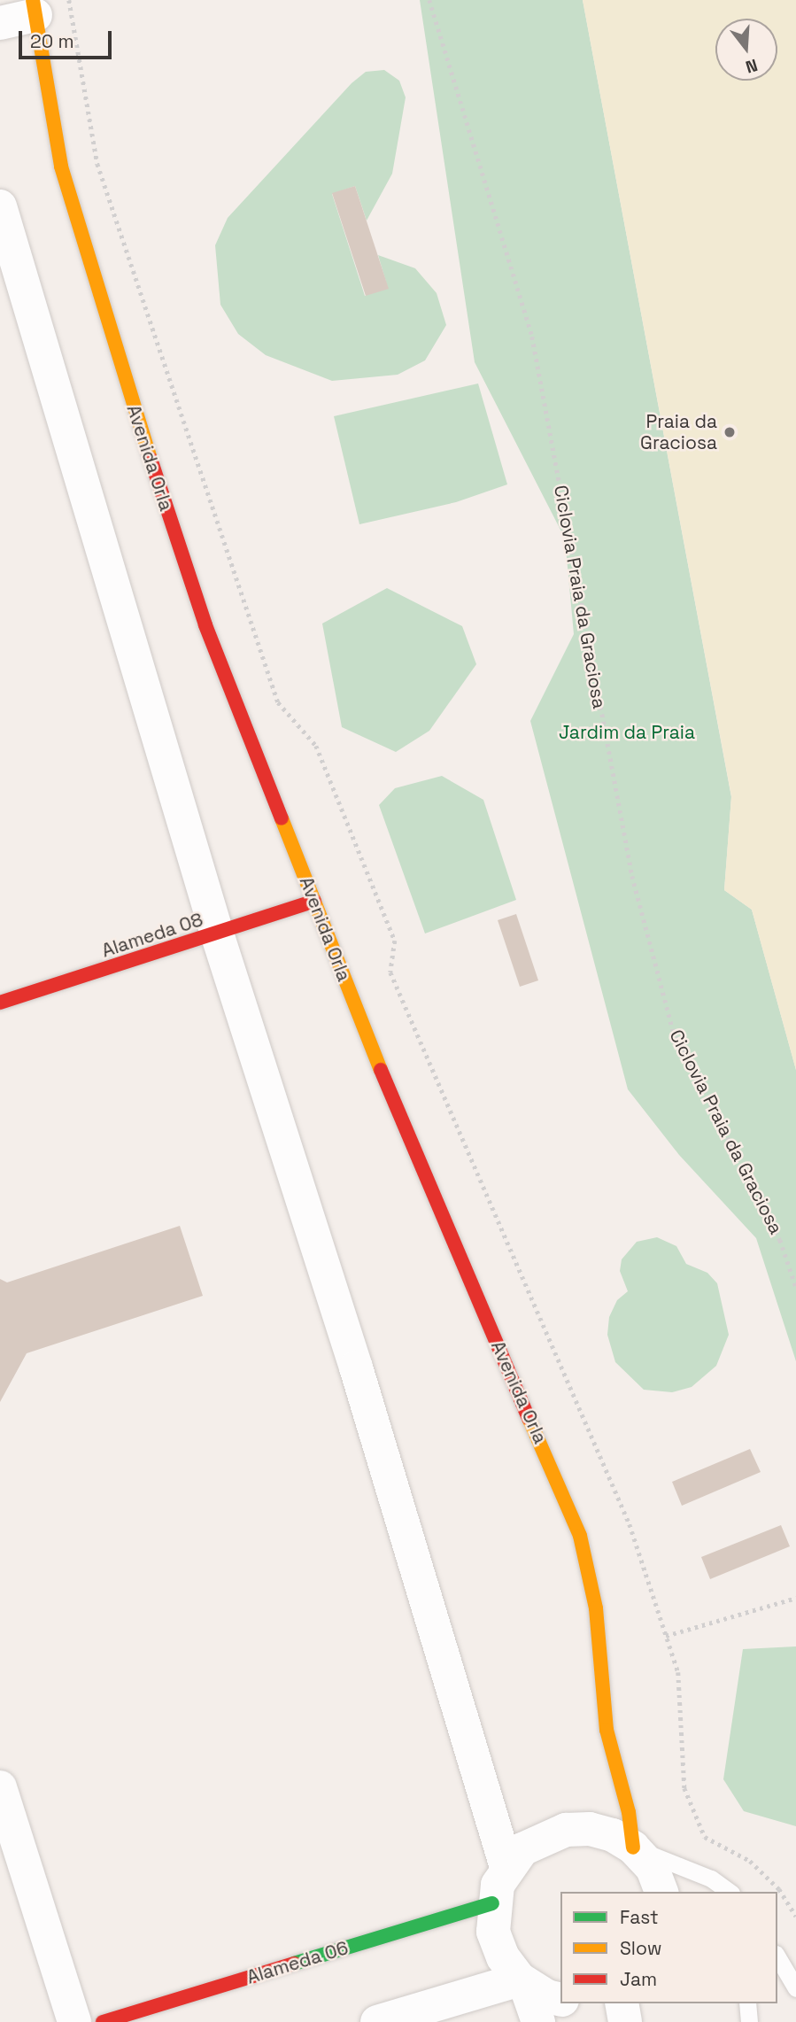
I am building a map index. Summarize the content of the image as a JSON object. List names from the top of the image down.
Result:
{
  "streets": {
    "street": ["Avenida Orla", "Alameda 08", "Alameda 06"],
    "path": ["Ciclovia Praia da Graciosa"]
  },
  "crossings": [
    ["Avenida Orla", "Alameda 08"]
  ],
  "parks": ["Jardim da Praia"],
  "places": ["Praia da Graciosa"],
  "legend": ["Fast", "Slow", "Jam"],
  "scale_bar": "20 m",
  "north": "bottom"
}
